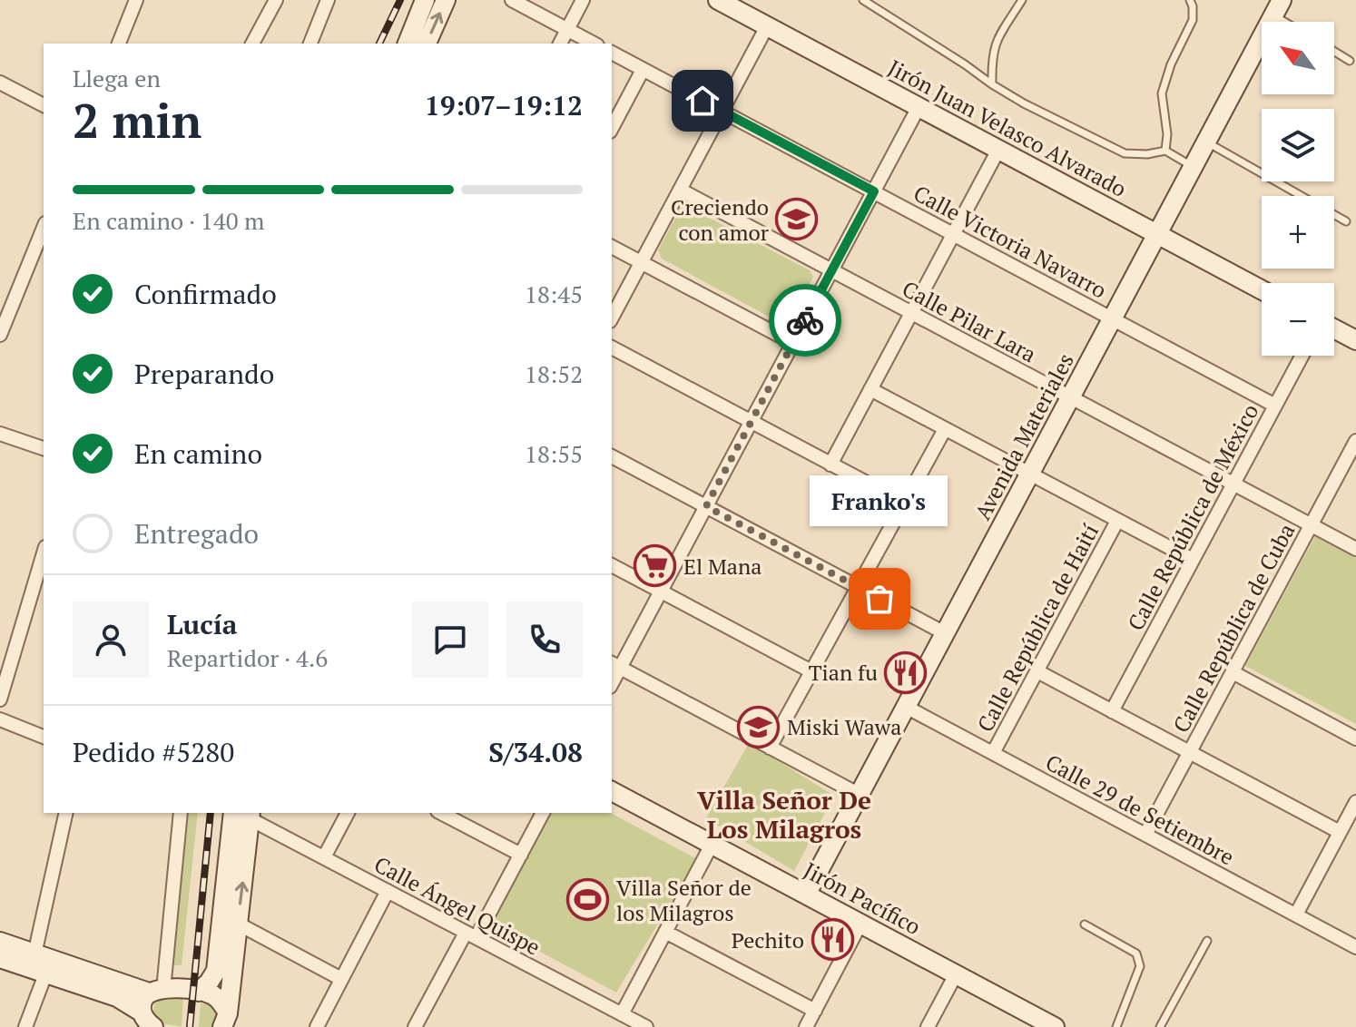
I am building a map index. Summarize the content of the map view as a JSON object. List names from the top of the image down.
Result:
{
  "streets": {
    "street": [
      "Jirón Juan Velasco Alvarado",
      "Calle Victoria Navarro",
      "Calle Pilar Lara",
      "Avenida Materiales",
      "Calle República de México",
      "Calle República de Haití",
      "Calle República de Cuba",
      "Calle 29 de Setiembre",
      "Jirón Pacífico",
      "Calle Ángel Quispe"
    ]
  },
  "crossings": [
    ["Jirón Juan Velasco Alvarado", "Avenida Materiales"],
    ["Calle Victoria Navarro", "Avenida Materiales"],
    ["Calle Victoria Navarro", "Calle República de México"],
    ["Calle Pilar Lara", "Avenida Materiales"],
    ["Calle Pilar Lara", "Calle República de México"],
    ["Calle Pilar Lara", "Calle República de Cuba"],
    ["Avenida Materiales", "Calle 29 de Setiembre"],
    ["Avenida Materiales", "Jirón Pacífico"],
    ["Calle República de Haití", "Calle 29 de Setiembre"],
    ["Calle República de Cuba", "Calle 29 de Setiembre"]
  ],
  "districts": ["Villa Señor De Los Milagros"],
  "places": {
    "school or university": ["Creciendo con amor", "Miski Wawa"],
    "supermarket": ["El Mana"],
    "other": ["Franko's"],
    "restaurant": ["Tian fu", "Pechito"],
    "sports": ["Villa Señor de los Milagros"]
  },
  "north": "top left",
  "page": {
    "map_buttons": ["+", "−"],
    "heading": ["2 min", "Llega en", "19:07–19:12"],
    "panel": [
      "Lucía",
      "Repartidor · 4.6",
      "Pedido #5280",
      "S/34.08"
    ],
    "bar": "En camino · 140 m",
    "list": [
      ["Confirmado", "18:45"],
      ["Preparando", "18:52"],
      ["En camino", "18:55"],
      "Entregado"
    ],
    "bubble": "Franko's"
  }
}
